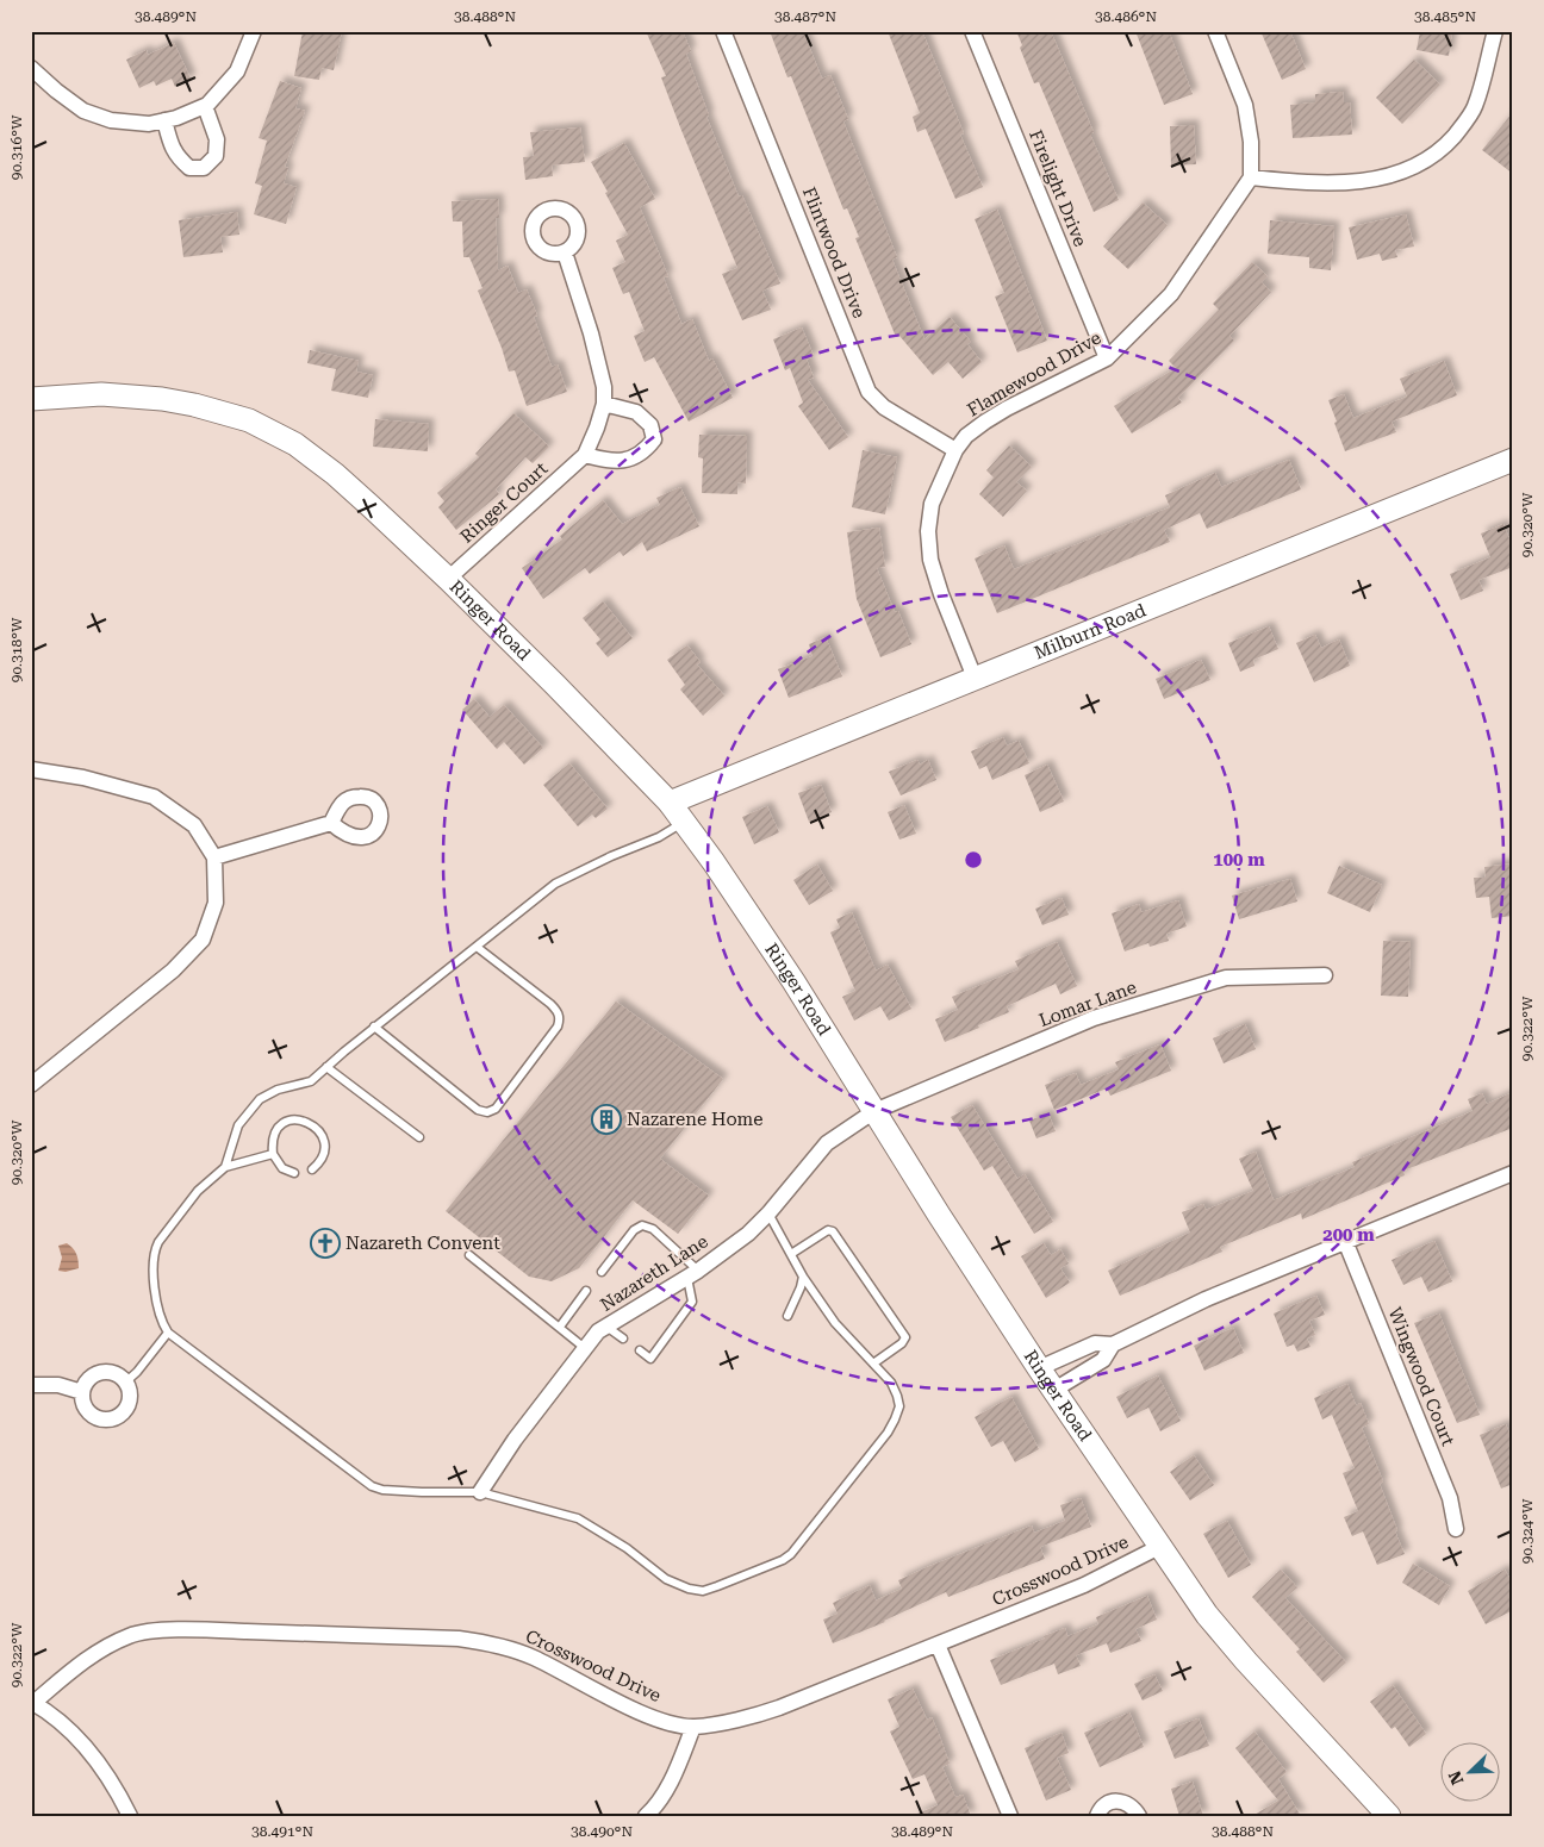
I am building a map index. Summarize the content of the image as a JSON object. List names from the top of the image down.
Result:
{
  "streets": {
    "street": [
      "Firelight Drive",
      "Flintwood Drive",
      "Flamewood Drive",
      "Ringer Court",
      "Ringer Road",
      "Milburn Road",
      "Lomar Lane",
      "Nazareth Lane",
      "Wingwood Court",
      "Crosswood Drive"
    ]
  },
  "crossings": [
    ["Firelight Drive", "Flamewood Drive"],
    ["Flintwood Drive", "Flamewood Drive"],
    ["Flamewood Drive", "Milburn Road"],
    ["Ringer Court", "Ringer Road"],
    ["Ringer Road", "Milburn Road"],
    ["Ringer Road", "Lomar Lane"],
    ["Ringer Road", "Nazareth Lane"],
    ["Ringer Road", "Crosswood Drive"],
    ["Lomar Lane", "Nazareth Lane"]
  ],
  "places": {
    "building": ["Nazarene Home"],
    "church": ["Nazareth Convent"]
  },
  "north": "bottom left",
  "coordinates": [
    "38.489°N",
    "38.488°N",
    "38.487°N",
    "38.486°N",
    "38.485°N",
    "90.316°W",
    "90.320°W",
    "90.318°W",
    "90.322°W",
    "90.324°W",
    "38.491°N",
    "38.490°N"
  ],
  "rings": ["100 m", "200 m"]
}
